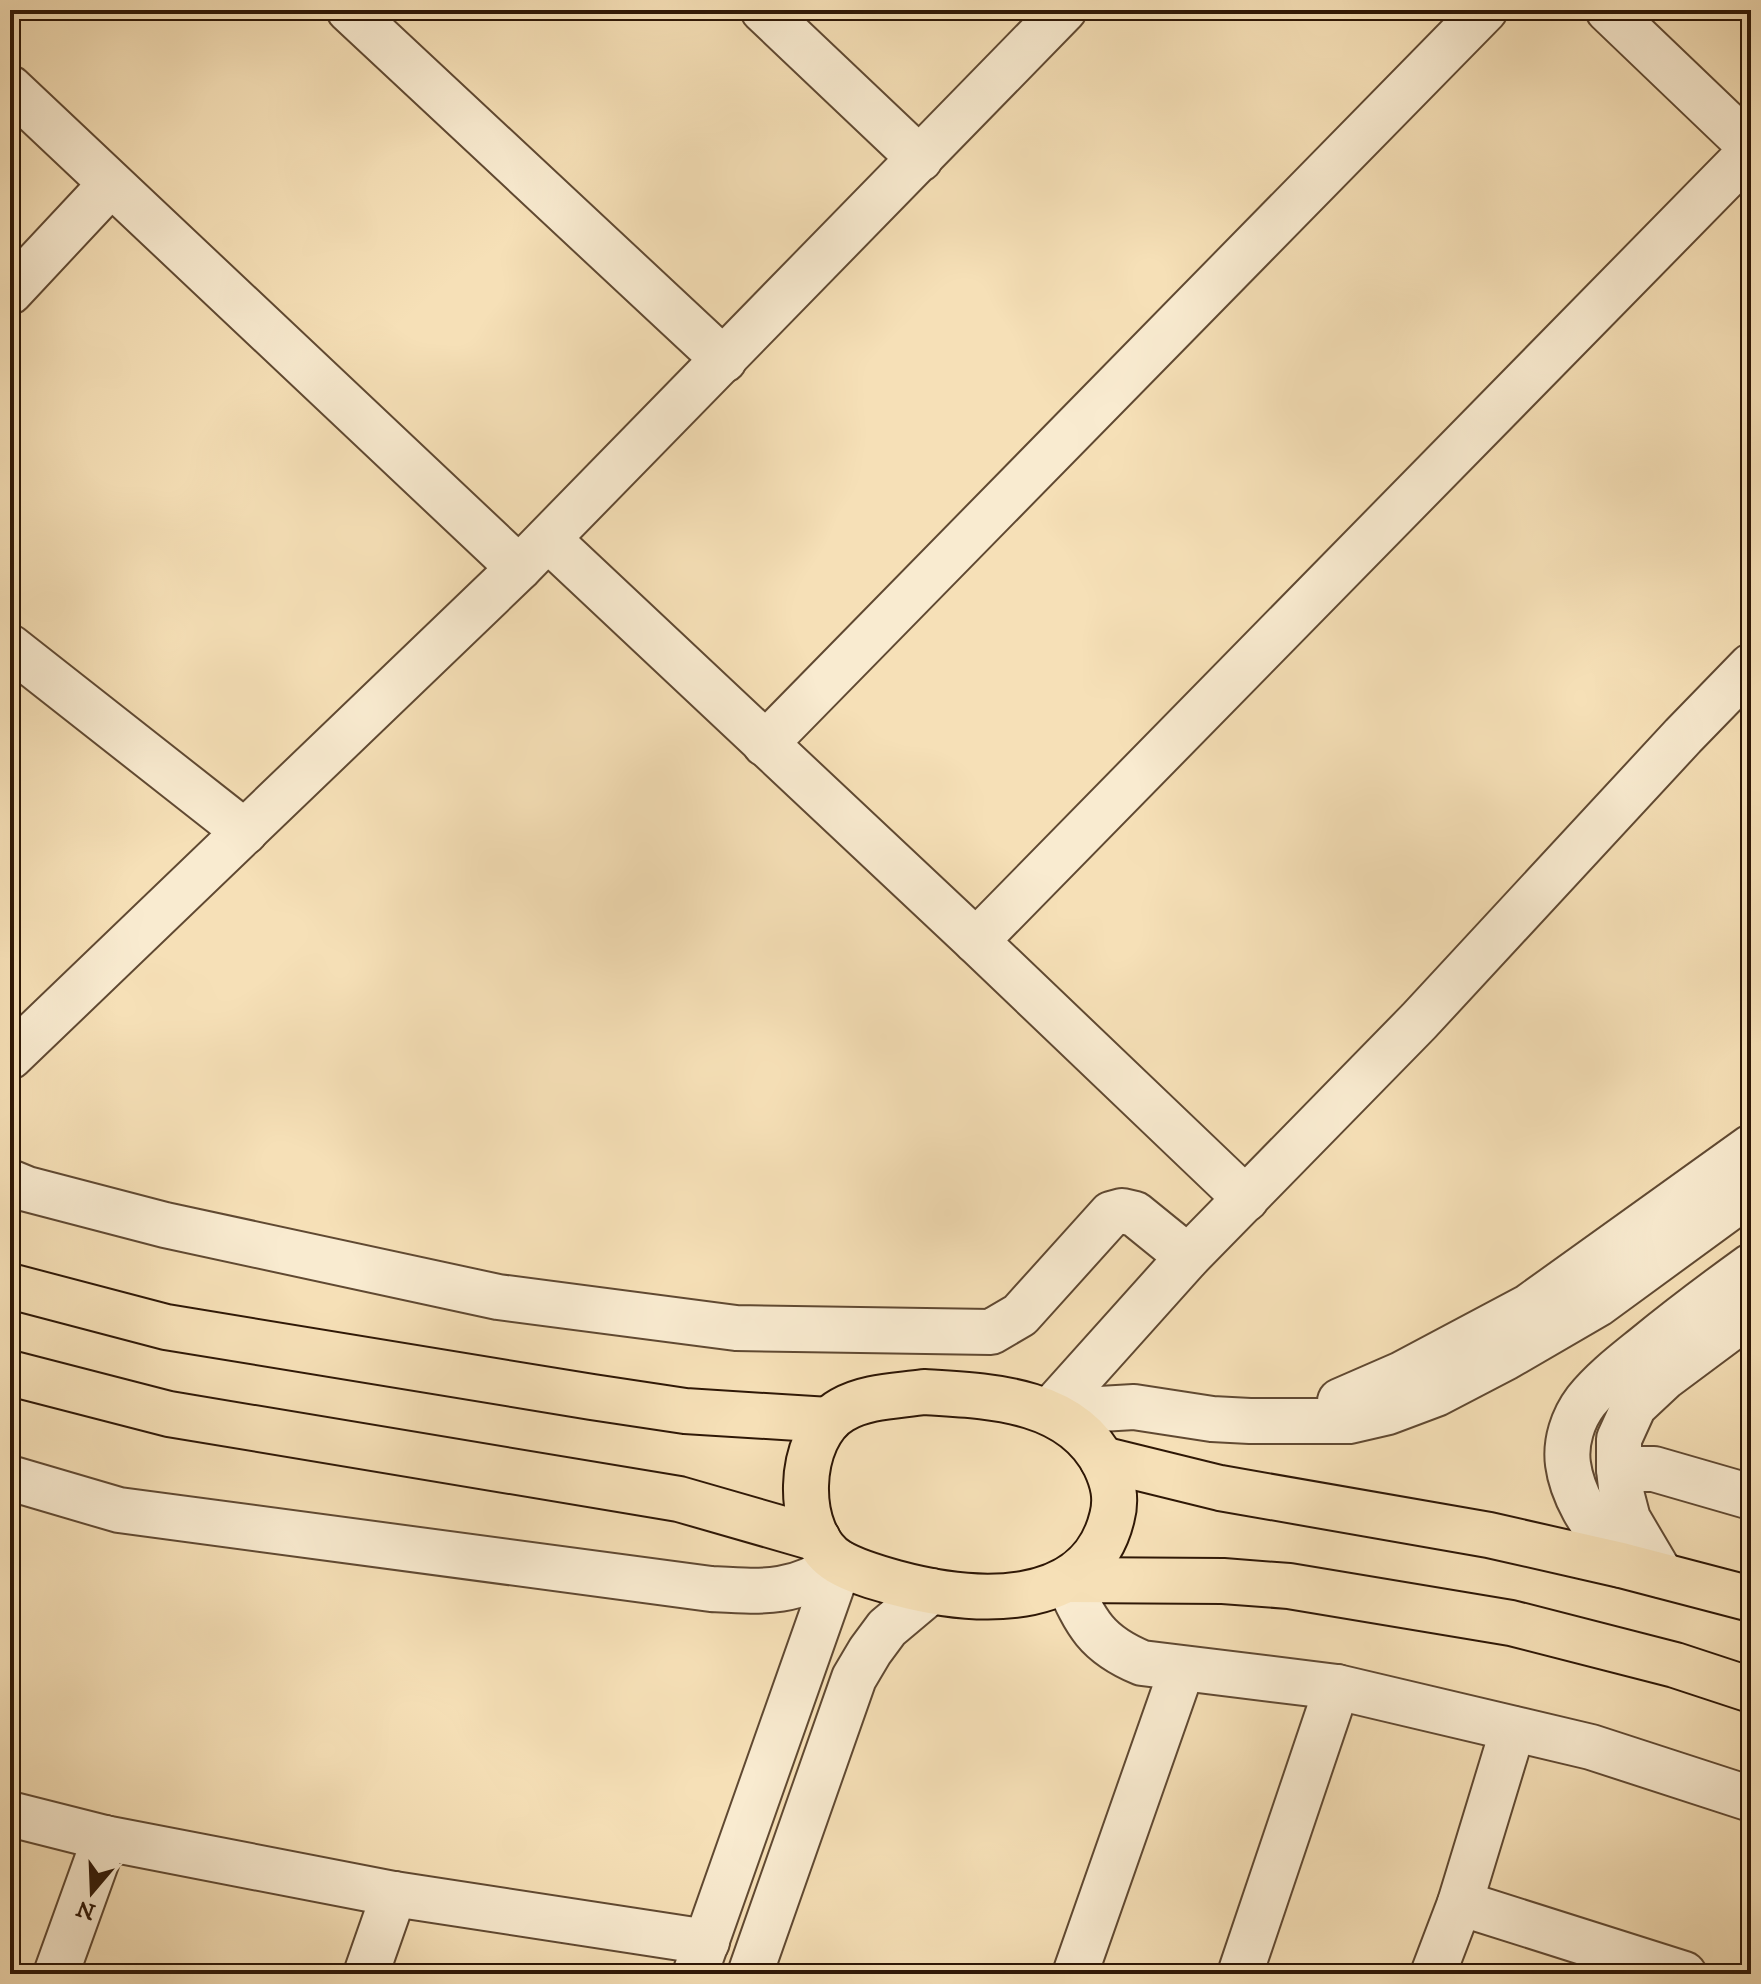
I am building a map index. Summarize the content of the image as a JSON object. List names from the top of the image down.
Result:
{
  "north": "bottom"
}
